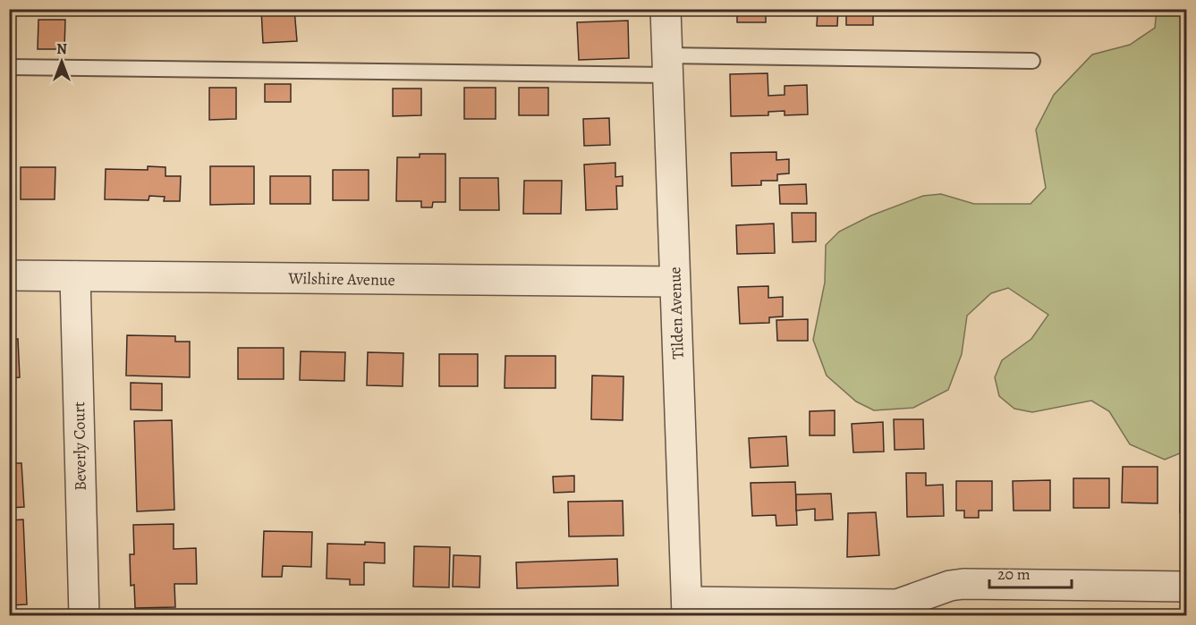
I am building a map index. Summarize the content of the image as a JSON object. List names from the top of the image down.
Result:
{
  "streets": {
    "street": ["Wilshire Avenue", "Tilden Avenue", "Beverly Court"]
  },
  "crossings": [
    ["Wilshire Avenue", "Tilden Avenue"],
    ["Wilshire Avenue", "Beverly Court"]
  ],
  "scale_bar": "20 m",
  "north": "top"
}
